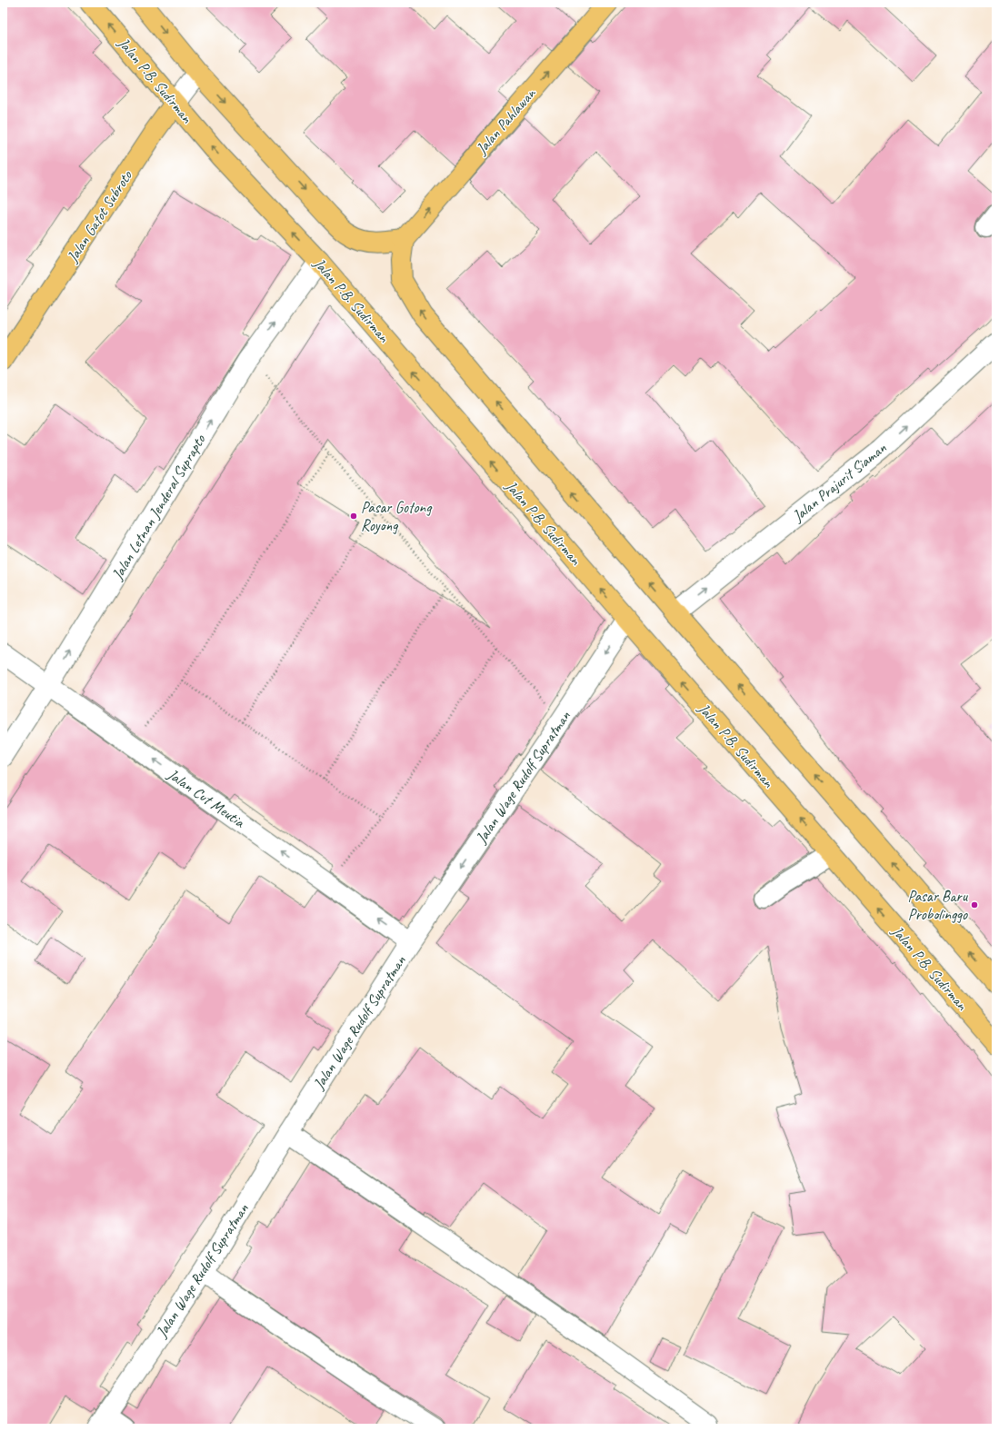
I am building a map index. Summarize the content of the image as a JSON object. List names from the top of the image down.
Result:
{
  "streets": {
    "main road": ["Jalan P.B. Sudirman", "Jalan Pahlawan", "Jalan Gatot Subroto"],
    "street": [
      "Jalan Prajurit Siaman",
      "Jalan Letnan Jenderal Suprapto",
      "Jalan Wage Rudolf Supratman",
      "Jalan Cut Meutia"
    ]
  },
  "crossings": [
    ["Jalan P.B. Sudirman", "Jalan Gatot Subroto"],
    ["Jalan P.B. Sudirman", "Jalan Letnan Jenderal Suprapto"],
    ["Jalan P.B. Sudirman", "Jalan Wage Rudolf Supratman"],
    ["Jalan Letnan Jenderal Suprapto", "Jalan Cut Meutia"],
    ["Jalan Wage Rudolf Supratman", "Jalan Cut Meutia"]
  ],
  "one_way": [
    "Jalan Pahlawan",
    "Jalan Prajurit Siaman",
    "Jalan Letnan Jenderal Suprapto",
    "Jalan Wage Rudolf Supratman",
    "Jalan Cut Meutia"
  ],
  "places": ["Pasar Gotong Royong", "Pasar Baru Probolinggo"]
}
